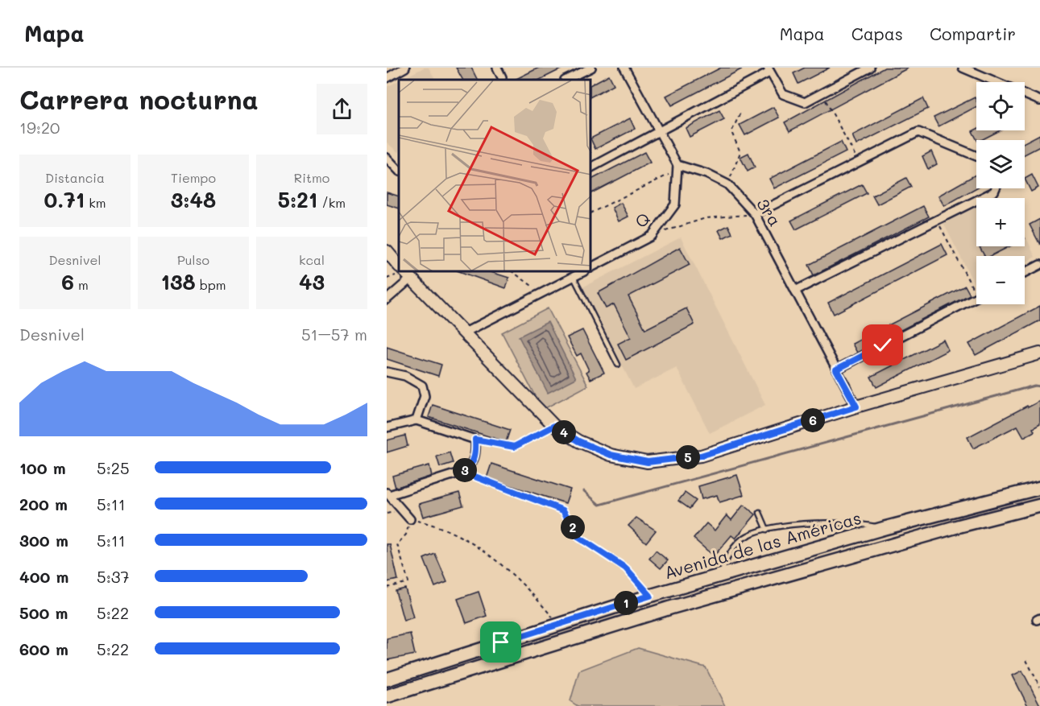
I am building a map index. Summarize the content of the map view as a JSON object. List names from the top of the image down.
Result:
{
  "streets": {
    "main road": ["Avenida de las Américas"],
    "street": ["3ra", "Q"]
  },
  "crossings": [
    ["3ra", "Q"]
  ],
  "page": {
    "header": "Mapa",
    "nav": ["Mapa", "Capas", "Compartir"],
    "heading": ["Carrera nocturna", "19:20"],
    "map_buttons": ["+", "−"],
    "stats": [
      ["Distancia", "0.71 km"],
      ["Tiempo", "3:48"],
      ["Ritmo", "5:21 /km"],
      ["Desnivel", "6 m"],
      ["Pulso", "138 bpm"],
      ["kcal", "43"]
    ],
    "chart": ["Desnivel", "51–57 m"],
    "pins": [
      "6",
      "4",
      "5",
      "3",
      "2",
      "1"
    ],
    "list": [
      {
        "name": "100 m",
        "note": "5:25"
      },
      {
        "name": "200 m",
        "note": "5:11"
      },
      {
        "name": "300 m",
        "note": "5:11"
      },
      {
        "name": "400 m",
        "note": "5:37"
      },
      {
        "name": "500 m",
        "note": "5:22"
      },
      {
        "name": "600 m",
        "note": "5:22"
      }
    ]
  }
}
